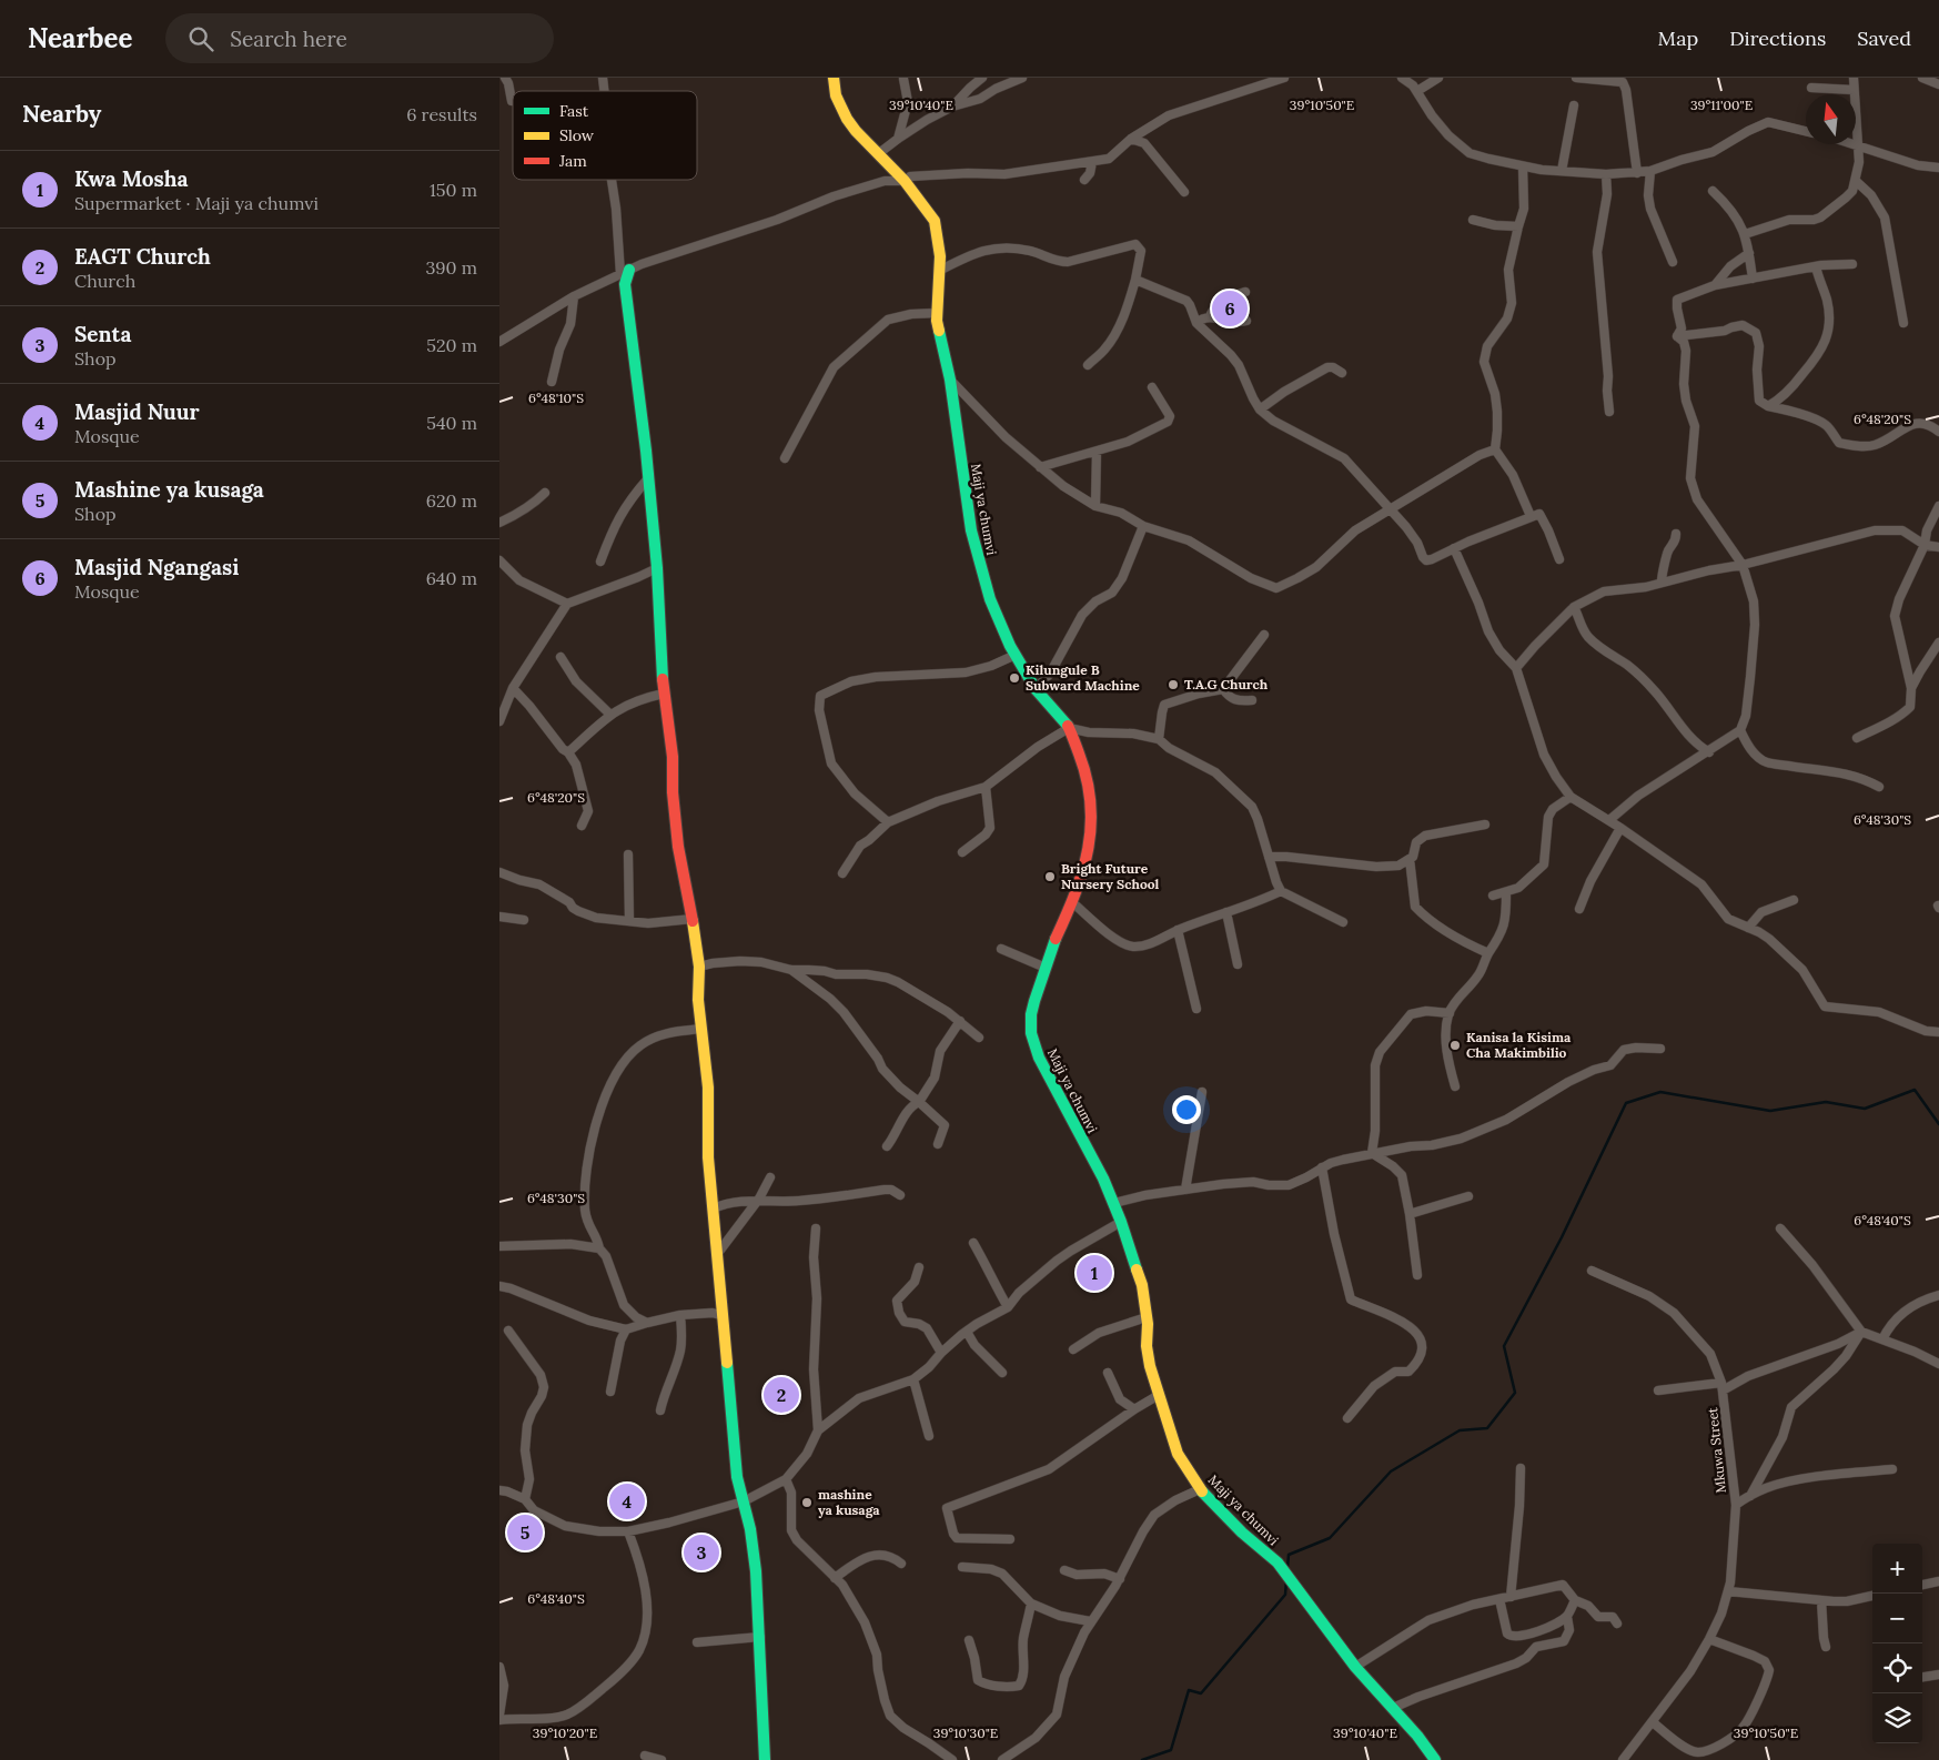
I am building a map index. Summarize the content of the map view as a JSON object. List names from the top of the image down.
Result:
{
  "streets": {
    "street": ["Maji ya chumvi", "Mkuwa Street"]
  },
  "places": [
    "Kilungule B Subward Machine",
    "T.A.G Church",
    "Bright Future Nursery School",
    "Kanisa la Kisima Cha Makimbilio",
    "mashine ya kusaga"
  ],
  "legend": ["Fast", "Slow", "Jam"],
  "north": "top",
  "page": {
    "header": "Nearbee",
    "search": "Search here",
    "nav": ["Map", "Directions", "Saved"],
    "heading": ["Nearby", "6 results"],
    "list": [
      {
        "mark": "1",
        "name": "Kwa Mosha",
        "note": "Supermarket · Maji ya chumvi",
        "value": "150 m"
      },
      {
        "mark": "2",
        "name": "EAGT Church",
        "note": "Church",
        "value": "390 m"
      },
      {
        "mark": "3",
        "name": "Senta",
        "note": "Shop",
        "value": "520 m"
      },
      {
        "mark": "4",
        "name": "Masjid Nuur",
        "note": "Mosque",
        "value": "540 m"
      },
      {
        "mark": "5",
        "name": "Mashine ya kusaga",
        "note": "Shop",
        "value": "620 m"
      },
      {
        "mark": "6",
        "name": "Masjid Ngangasi",
        "note": "Mosque",
        "value": "640 m"
      }
    ],
    "pins": [
      "6",
      "1",
      "2",
      "4",
      "5",
      "3"
    ],
    "map_buttons": ["+", "−"]
  },
  "coordinates": [
    "39°10'40\"E",
    "39°10'50\"E",
    "39°11'00\"E",
    "6°48'10\"S",
    "6°48'20\"S",
    "6°48'30\"S",
    "6°48'40\"S",
    "39°10'20\"E",
    "39°10'30\"E"
  ]
}
